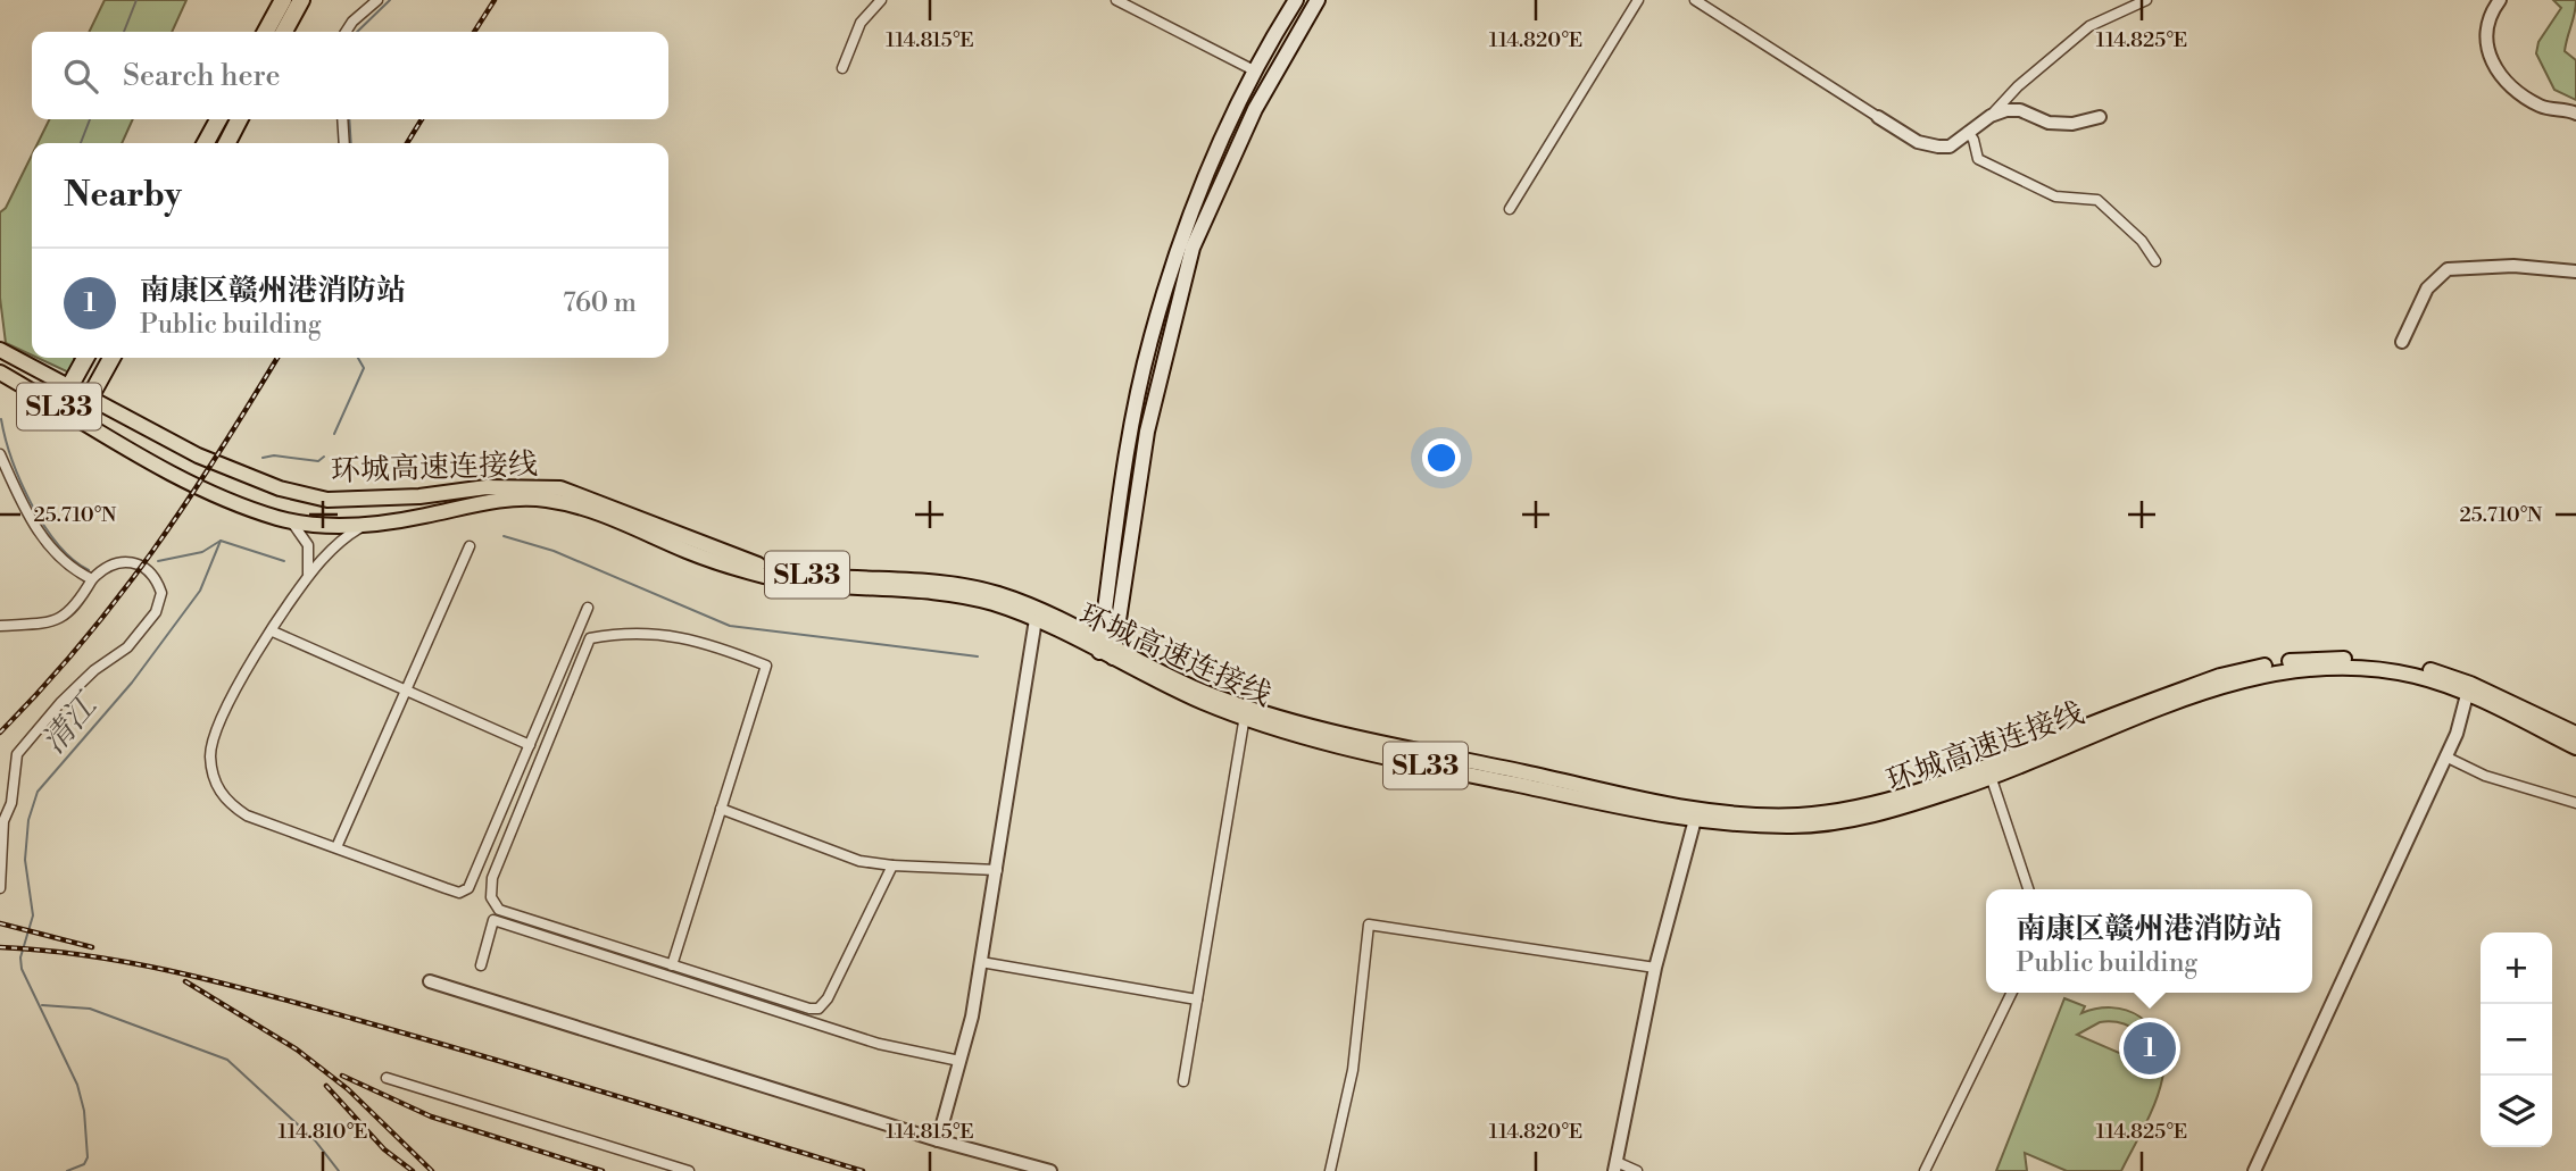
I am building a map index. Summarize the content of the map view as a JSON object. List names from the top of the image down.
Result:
{
  "streets": {
    "main road": ["SL33", "环城高速连接线"]
  },
  "water": ["清江"],
  "page": {
    "search": "Search here",
    "heading": "Nearby",
    "list": [
      {
        "mark": "1",
        "name": "南康区赣州港消防站",
        "note": "Public building",
        "value": "760 m"
      }
    ],
    "popup": ["南康区赣州港消防站", "Public building"],
    "map_buttons": ["+", "−"],
    "pins": "1"
  },
  "coordinates": [
    "114.815°E",
    "114.820°E",
    "114.825°E",
    "25.710°N",
    "114.810°E"
  ]
}
